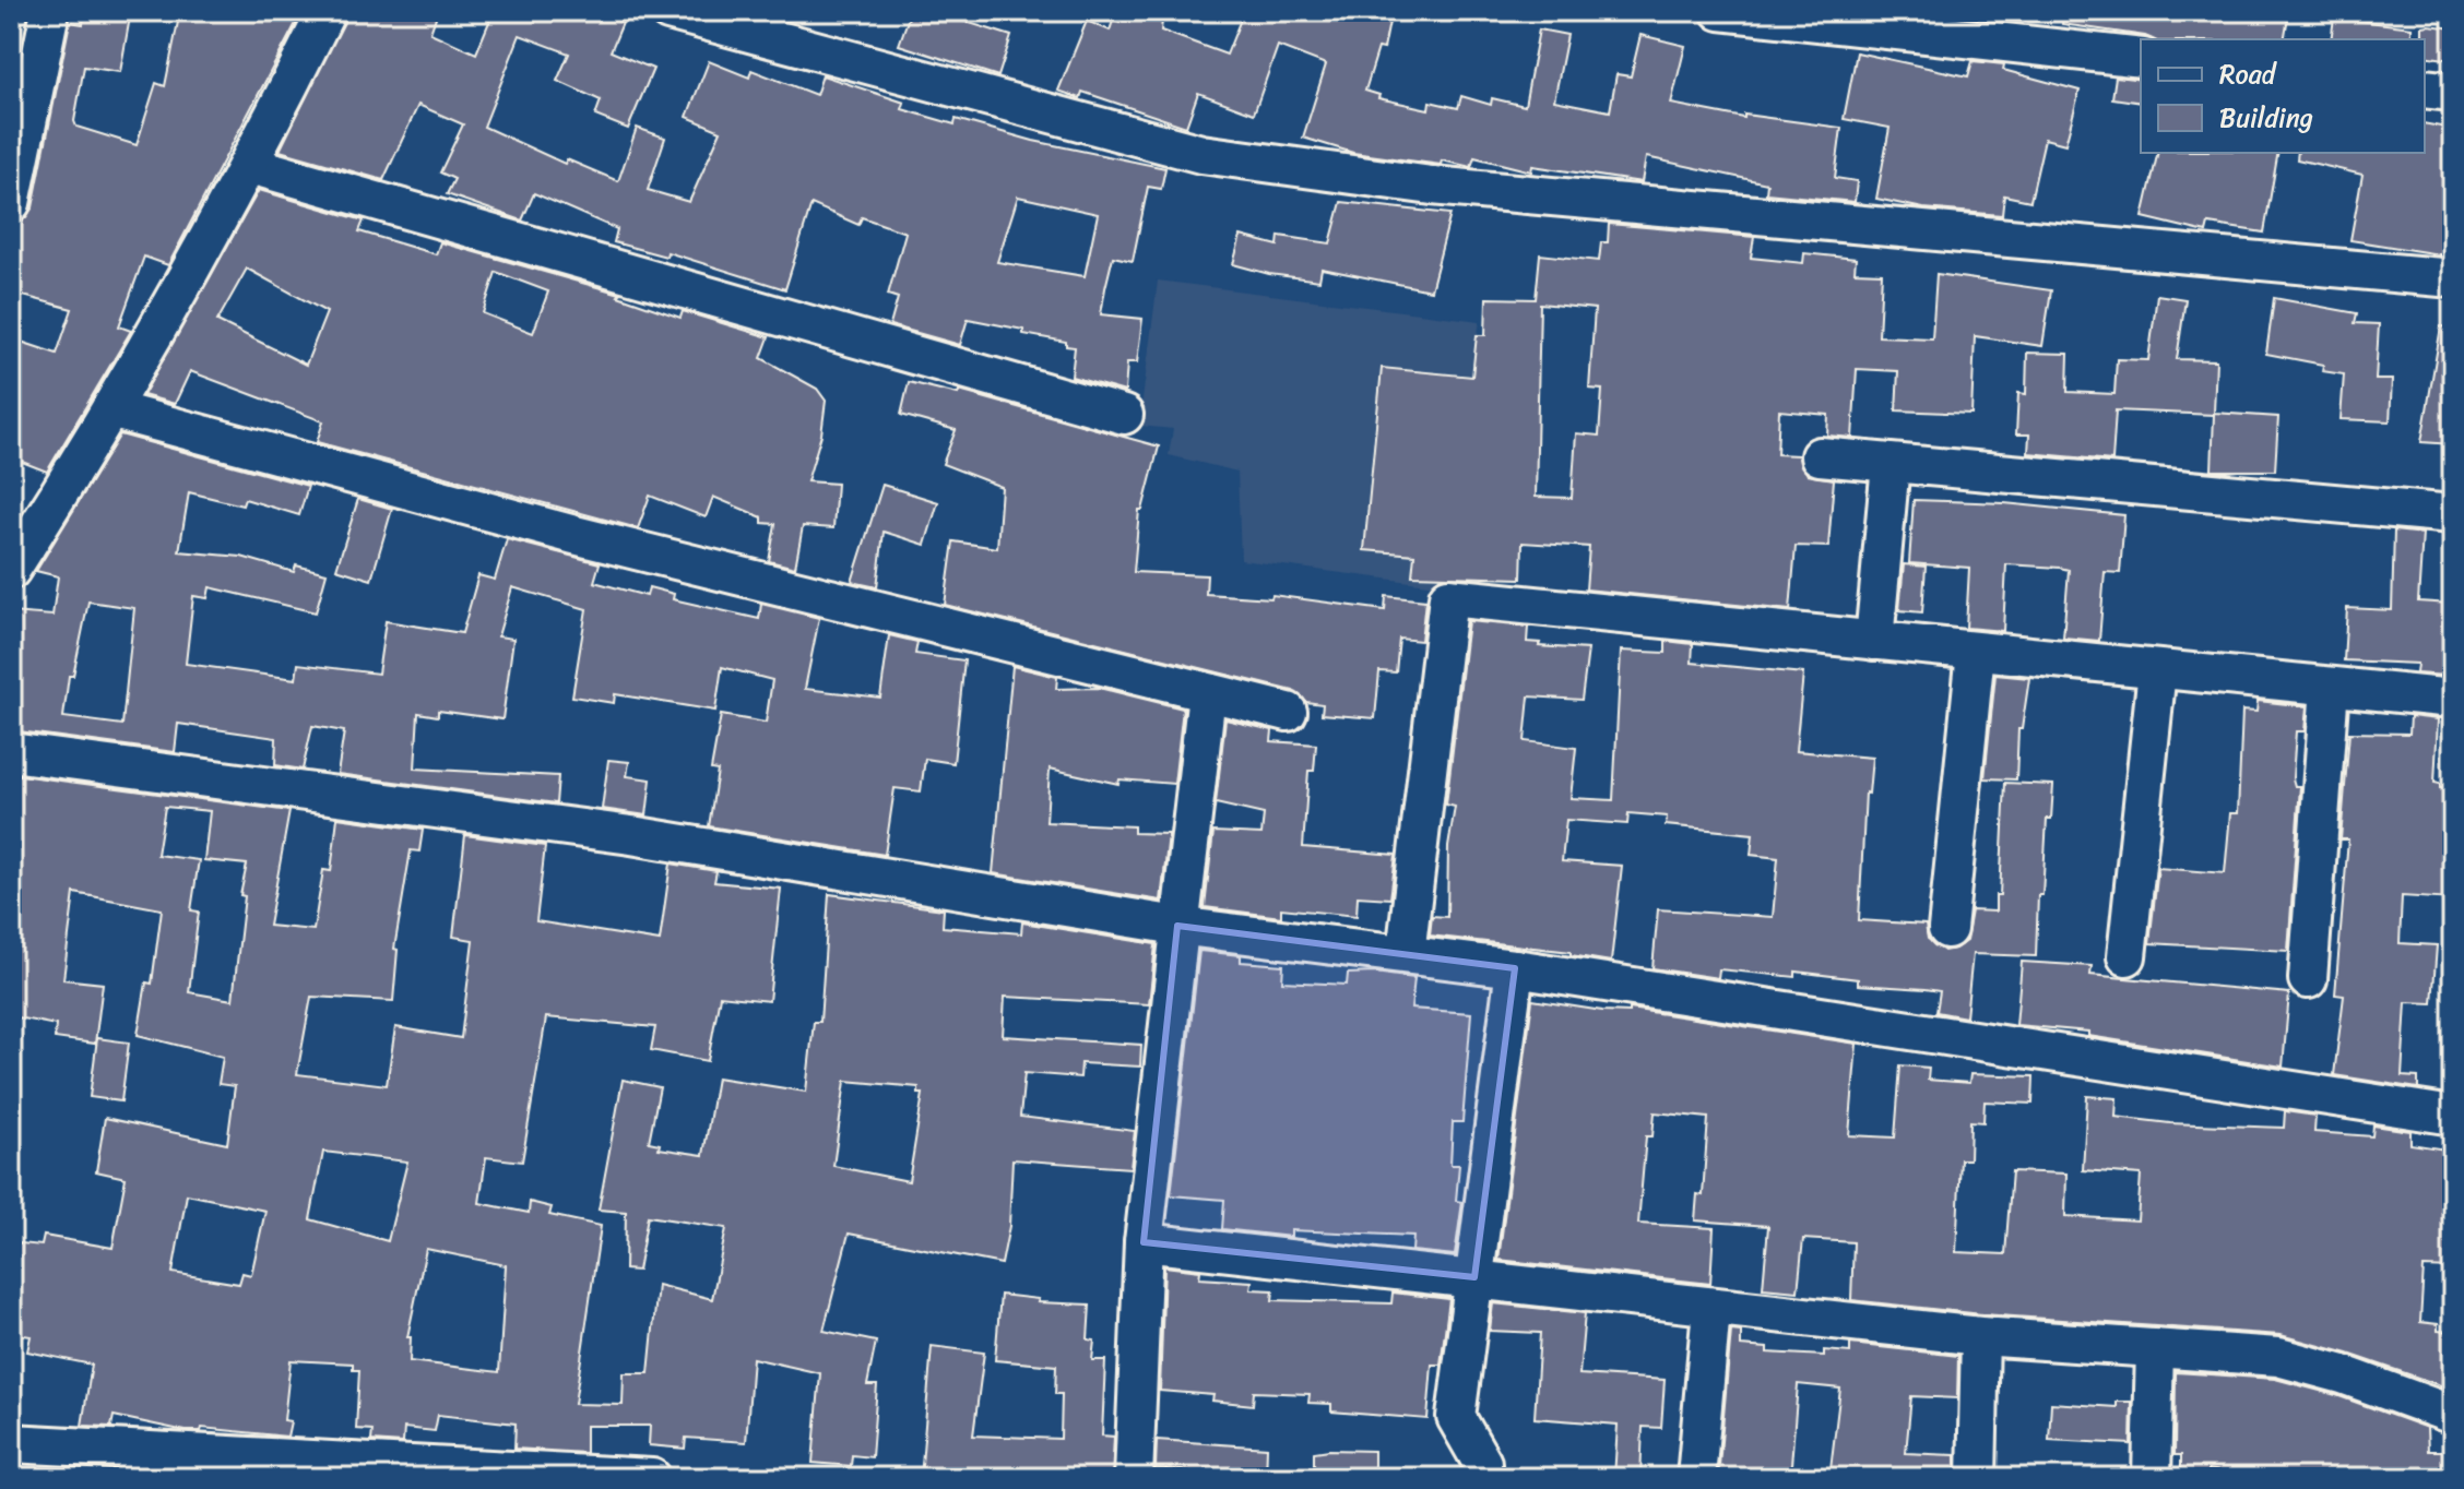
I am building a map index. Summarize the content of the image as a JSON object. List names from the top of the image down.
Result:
{
  "legend": ["Road", "Building"]
}
